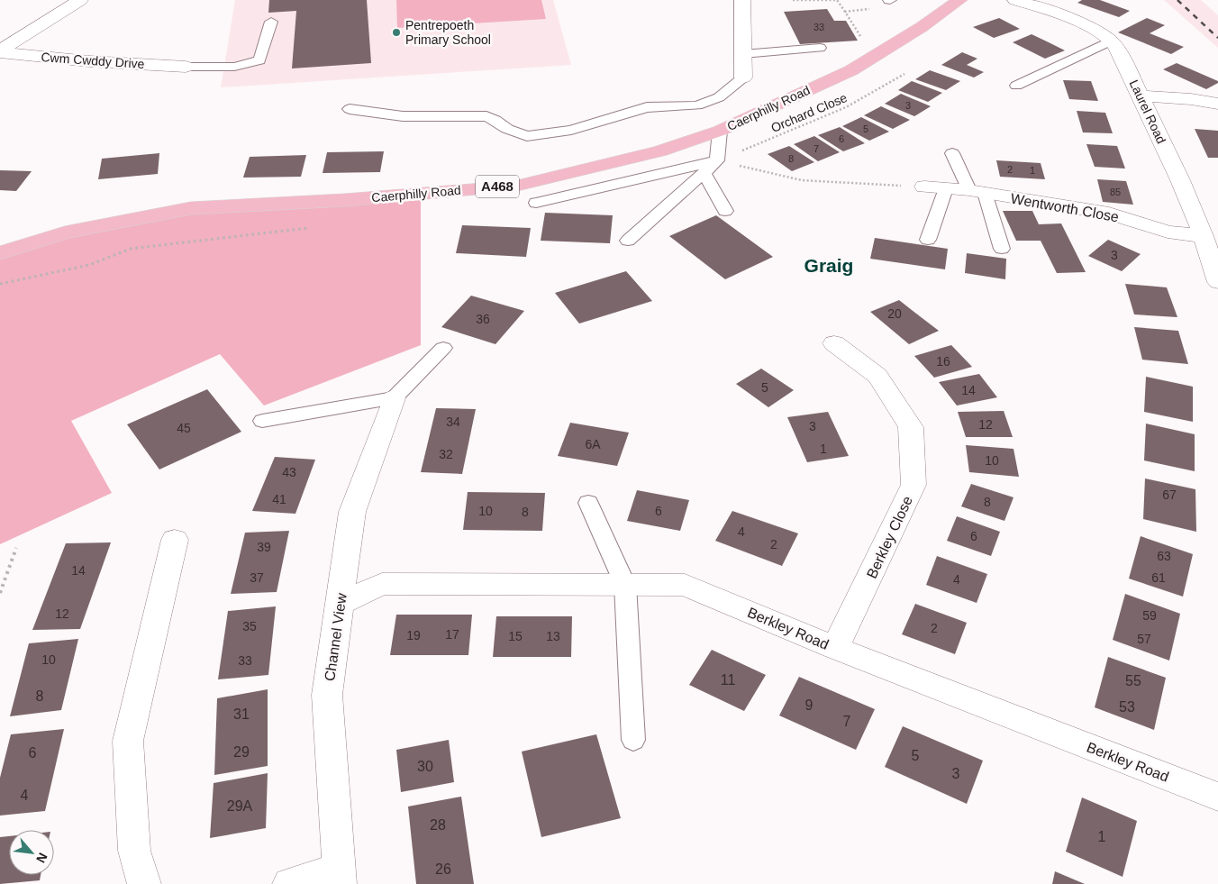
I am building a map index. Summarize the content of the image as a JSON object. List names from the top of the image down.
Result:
{
  "streets": {
    "main road": ["Caerphilly Road", "A468"],
    "street": [
      "Cwm Cwddy Drive",
      "Laurel Road",
      "Wentworth Close",
      "Berkley Close",
      "Berkley Road",
      "Channel View"
    ],
    "path": ["Orchard Close"]
  },
  "crossings": [
    ["Laurel Road", "Wentworth Close"],
    ["Berkley Close", "Berkley Road"],
    ["Berkley Road", "Channel View"]
  ],
  "districts": ["Graig"],
  "places": ["Pentrepoeth Primary School"],
  "house_numbers": [
    "33",
    "3",
    "5",
    "6",
    "7",
    "8",
    "2",
    "1",
    "85",
    "3",
    "20",
    "36",
    "16",
    "5",
    "14",
    "34",
    "12",
    "3",
    "45",
    "6A",
    "1",
    "32",
    "10",
    "43",
    "67",
    "41",
    "8",
    "10",
    "6",
    "8",
    "4",
    "6",
    "2",
    "39",
    "63",
    "14",
    "37",
    "61",
    "4",
    "12",
    "59",
    "35",
    "2",
    "17",
    "19",
    "15",
    "13",
    "57",
    "10",
    "33",
    "11",
    "55",
    "8",
    "9",
    "53",
    "31",
    "7",
    "29",
    "6",
    "5",
    "30",
    "3",
    "4",
    "29A",
    "28",
    "1",
    "26"
  ],
  "north": "bottom right"
}
